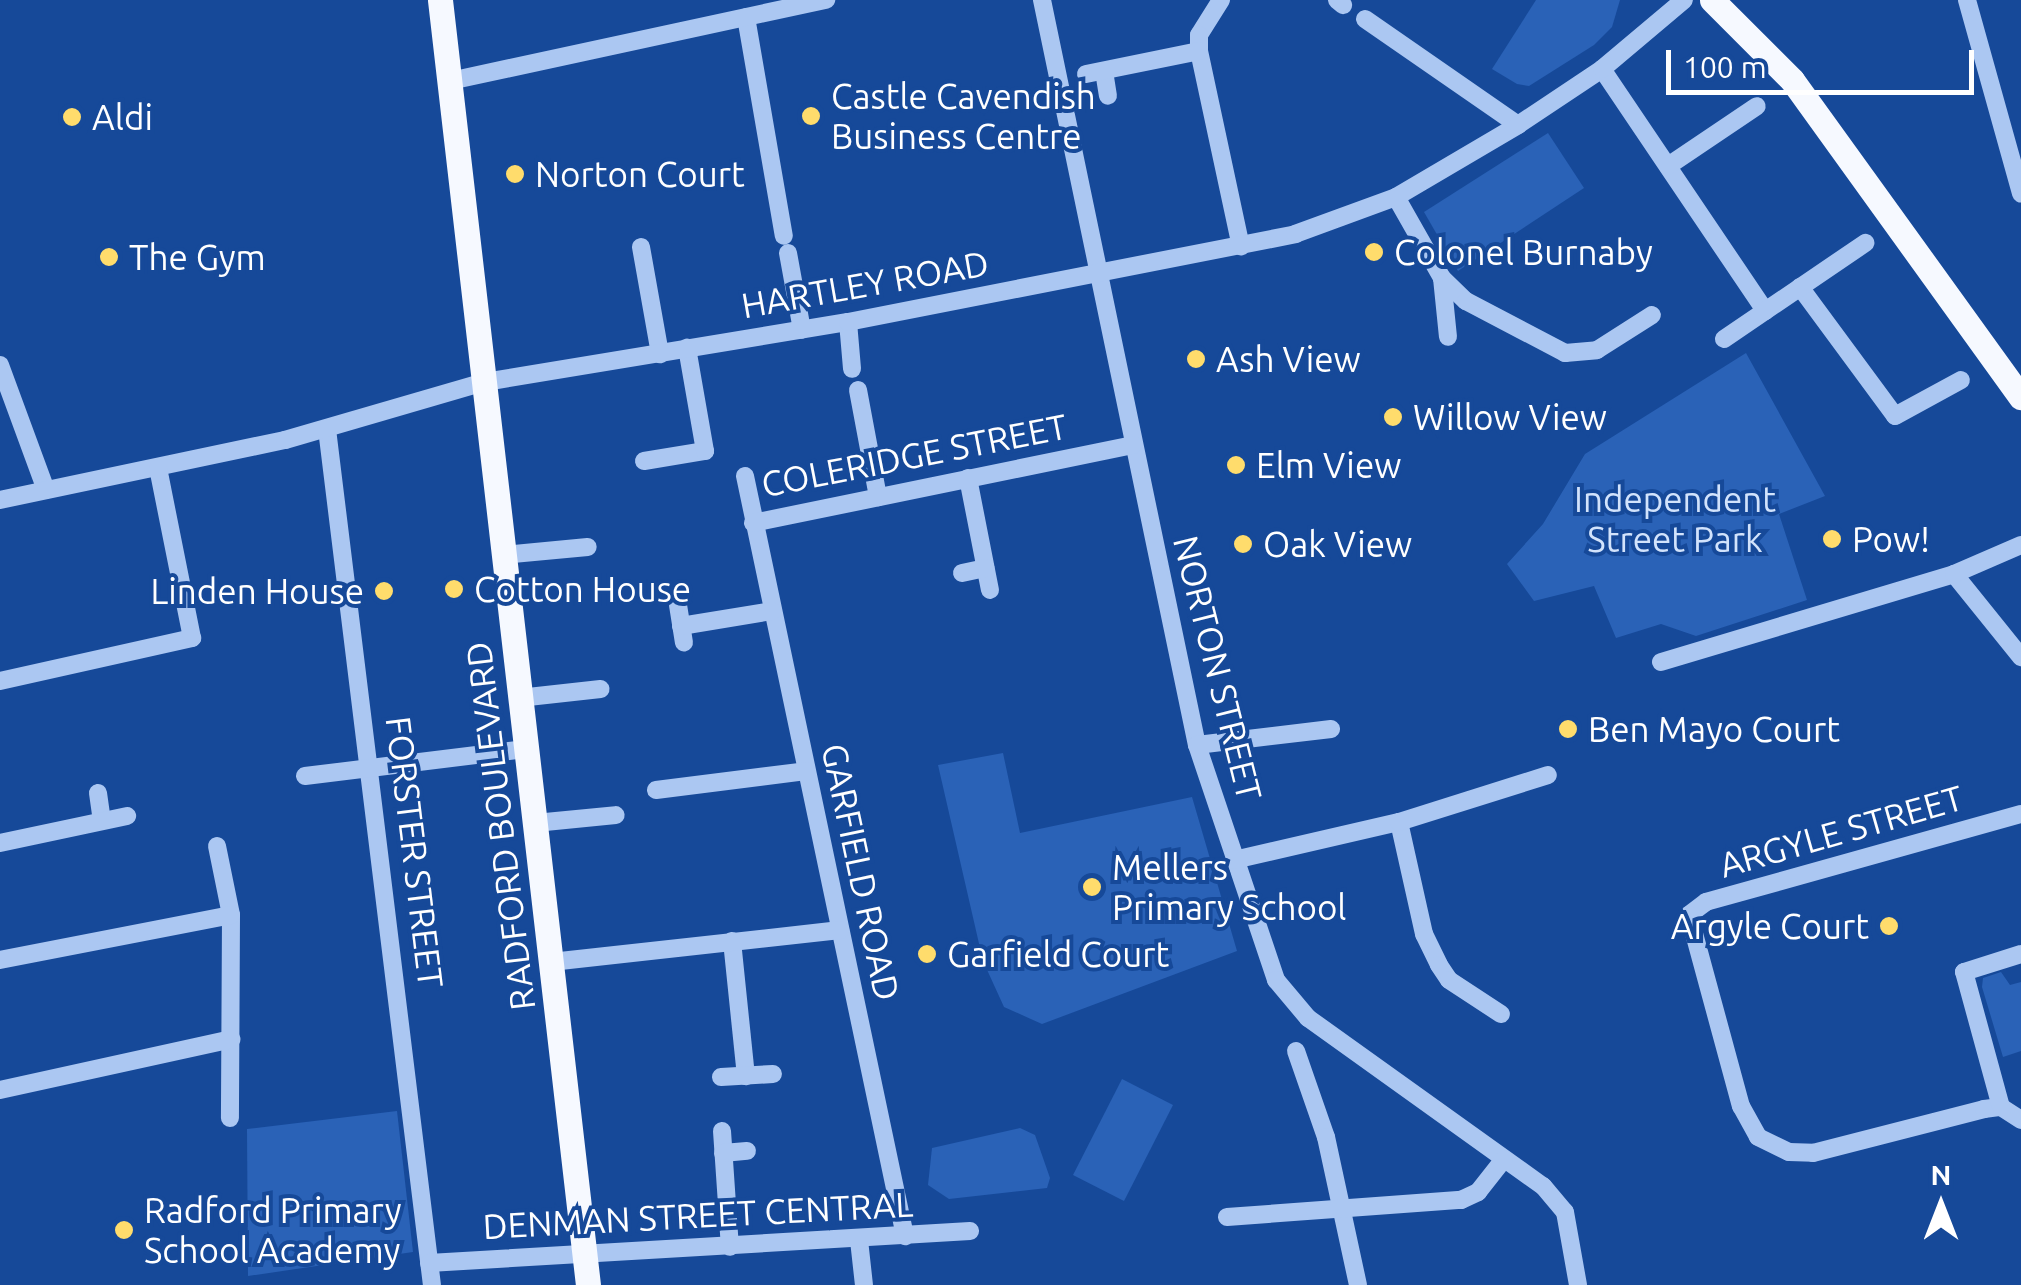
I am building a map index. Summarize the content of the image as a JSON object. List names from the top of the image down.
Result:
{
  "streets": {
    "main road": ["RADFORD BOULEVARD"],
    "street": [
      "HARTLEY ROAD",
      "COLERIDGE STREET",
      "NORTON STREET",
      "ARGYLE STREET",
      "FORSTER STREET",
      "GARFIELD ROAD",
      "DENMAN STREET CENTRAL"
    ]
  },
  "crossings": [
    ["HARTLEY ROAD", "NORTON STREET"],
    ["HARTLEY ROAD", "RADFORD BOULEVARD"],
    ["HARTLEY ROAD", "FORSTER STREET"],
    ["COLERIDGE STREET", "NORTON STREET"],
    ["COLERIDGE STREET", "GARFIELD ROAD"],
    ["RADFORD BOULEVARD", "DENMAN STREET CENTRAL"],
    ["FORSTER STREET", "DENMAN STREET CENTRAL"],
    ["GARFIELD ROAD", "DENMAN STREET CENTRAL"]
  ],
  "parks": ["Independent Street Park"],
  "places": [
    "Castle Cavendish Business Centre",
    "Aldi",
    "Norton Court",
    "Colonel Burnaby",
    "The Gym",
    "Ash View",
    "Willow View",
    "Elm View",
    "Pow!",
    "Oak View",
    "Cotton House",
    "Linden House",
    "Ben Mayo Court",
    "Mellers Primary School",
    "Argyle Court",
    "Garfield Court",
    "Radford Primary School Academy"
  ],
  "scale_bar": "100 m",
  "north": "top"
}
